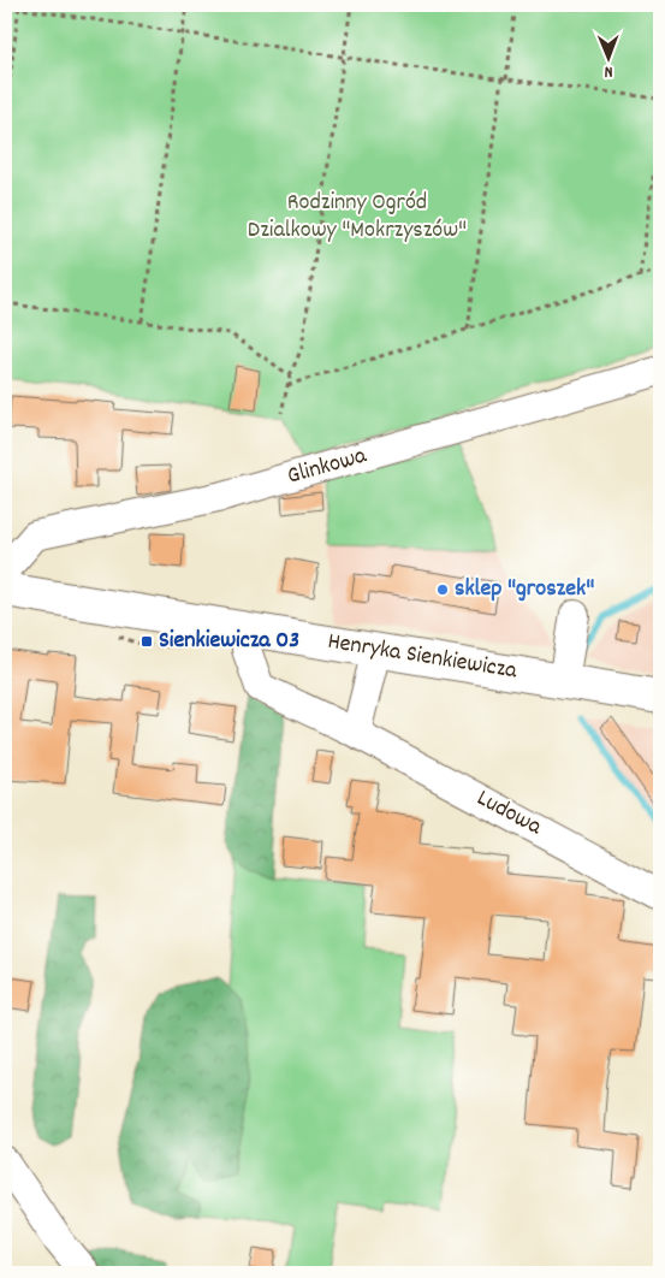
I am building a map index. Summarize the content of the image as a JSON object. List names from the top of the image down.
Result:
{
  "streets": {
    "main road": ["Henryka Sienkiewicza"],
    "street": ["Glinkowa", "Ludowa"]
  },
  "crossings": [
    ["Henryka Sienkiewicza", "Ludowa"]
  ],
  "parks": ["Rodzinny Ogród Dzialkowy \"Mokrzyszów\""],
  "places": {
    "other": ["sklep \"groszek\""],
    "transit": ["Sienkiewicza 03"]
  },
  "north": "bottom"
}
